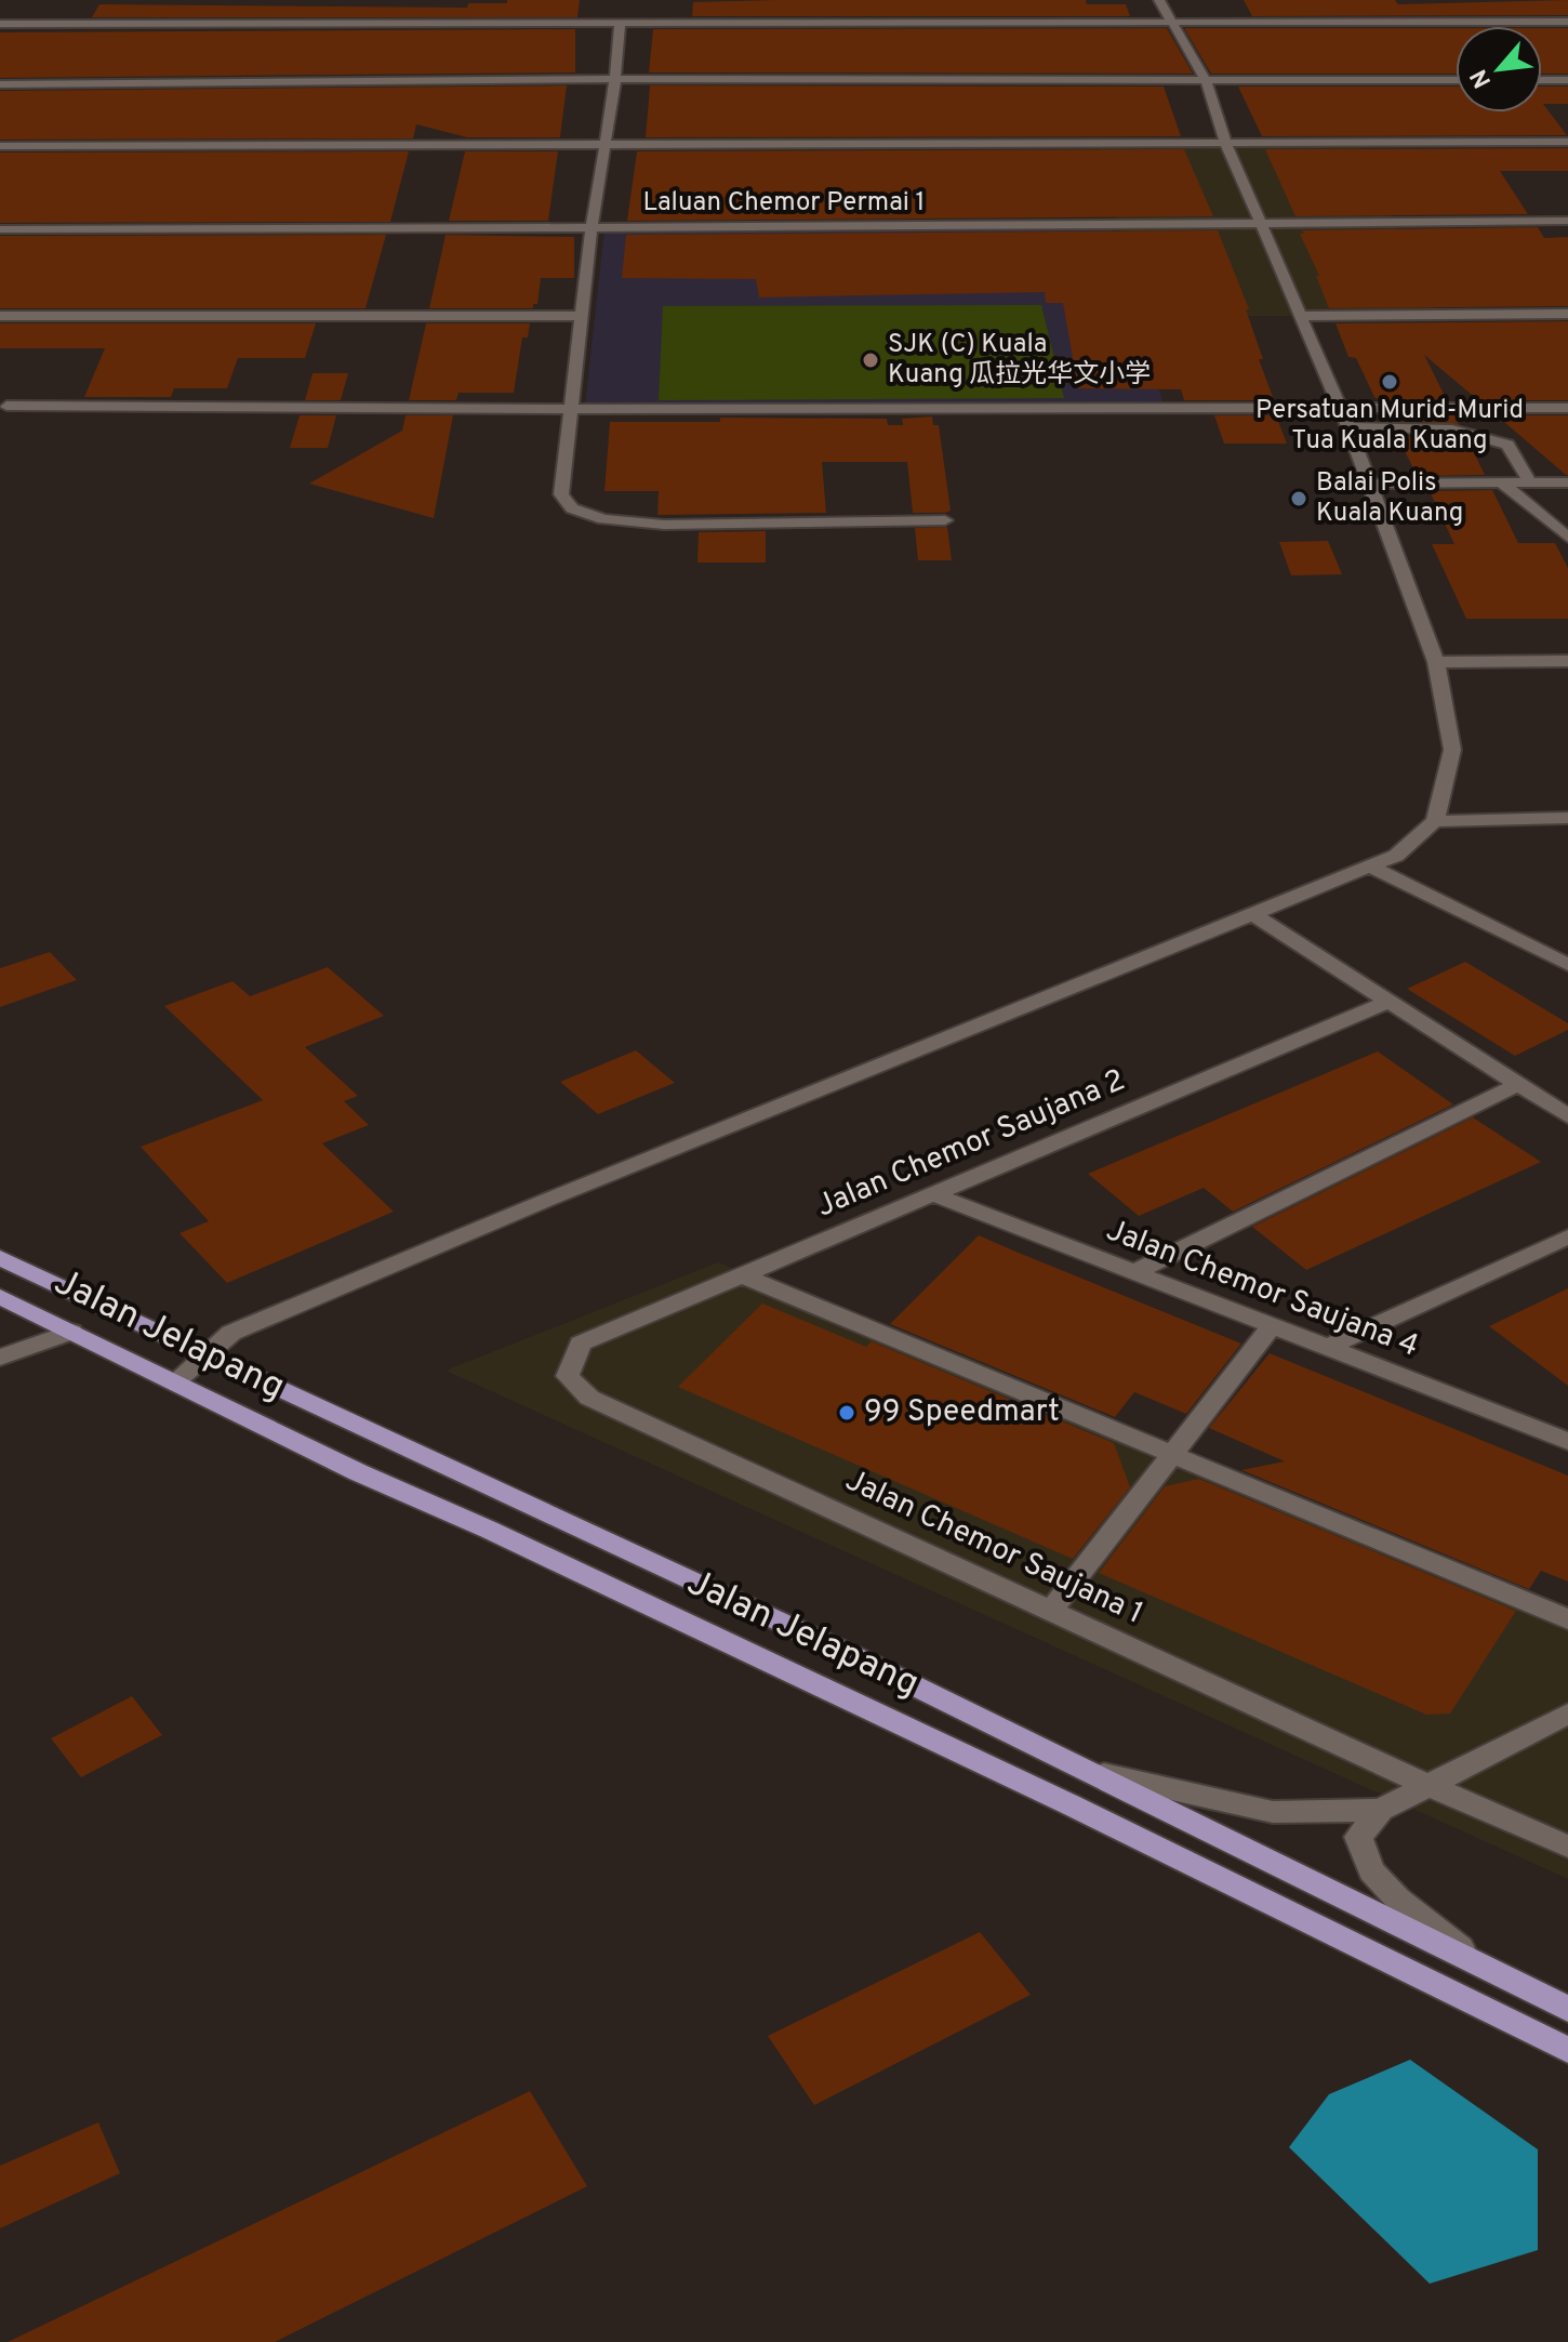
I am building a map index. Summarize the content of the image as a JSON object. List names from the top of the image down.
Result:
{
  "streets": {
    "main road": ["Jalan Jelapang"],
    "street": [
      "Laluan Chemor Permai 1",
      "Jalan Chemor Saujana 2",
      "Jalan Chemor Saujana 4",
      "Jalan Chemor Saujana 1"
    ]
  },
  "crossings": [
    ["Jalan Chemor Saujana 2", "Jalan Chemor Saujana 4"],
    ["Jalan Chemor Saujana 2", "Jalan Chemor Saujana 1"]
  ],
  "places": [
    "SJK (C) Kuala Kuang 瓜拉光华文小学",
    "Persatuan Murid-Murid Tua Kuala Kuang",
    "Balai Polis Kuala Kuang",
    "99 Speedmart"
  ],
  "north": "bottom left"
}
